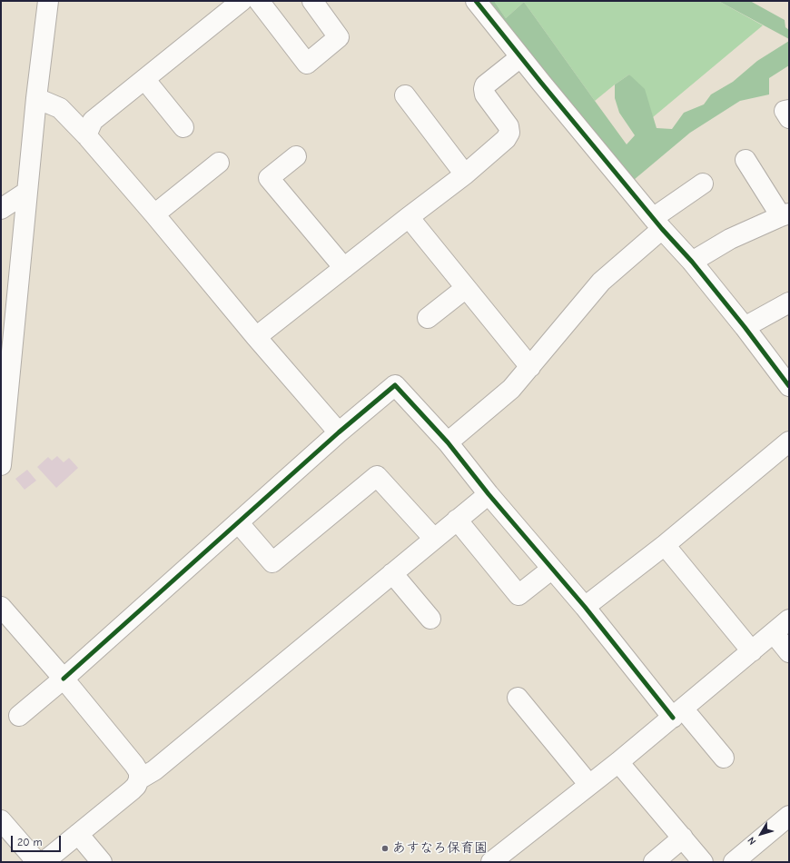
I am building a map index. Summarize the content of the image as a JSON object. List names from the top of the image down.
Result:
{
  "places": ["あすなろ保育園"],
  "scale_bar": "20 m",
  "north": "bottom left"
}
